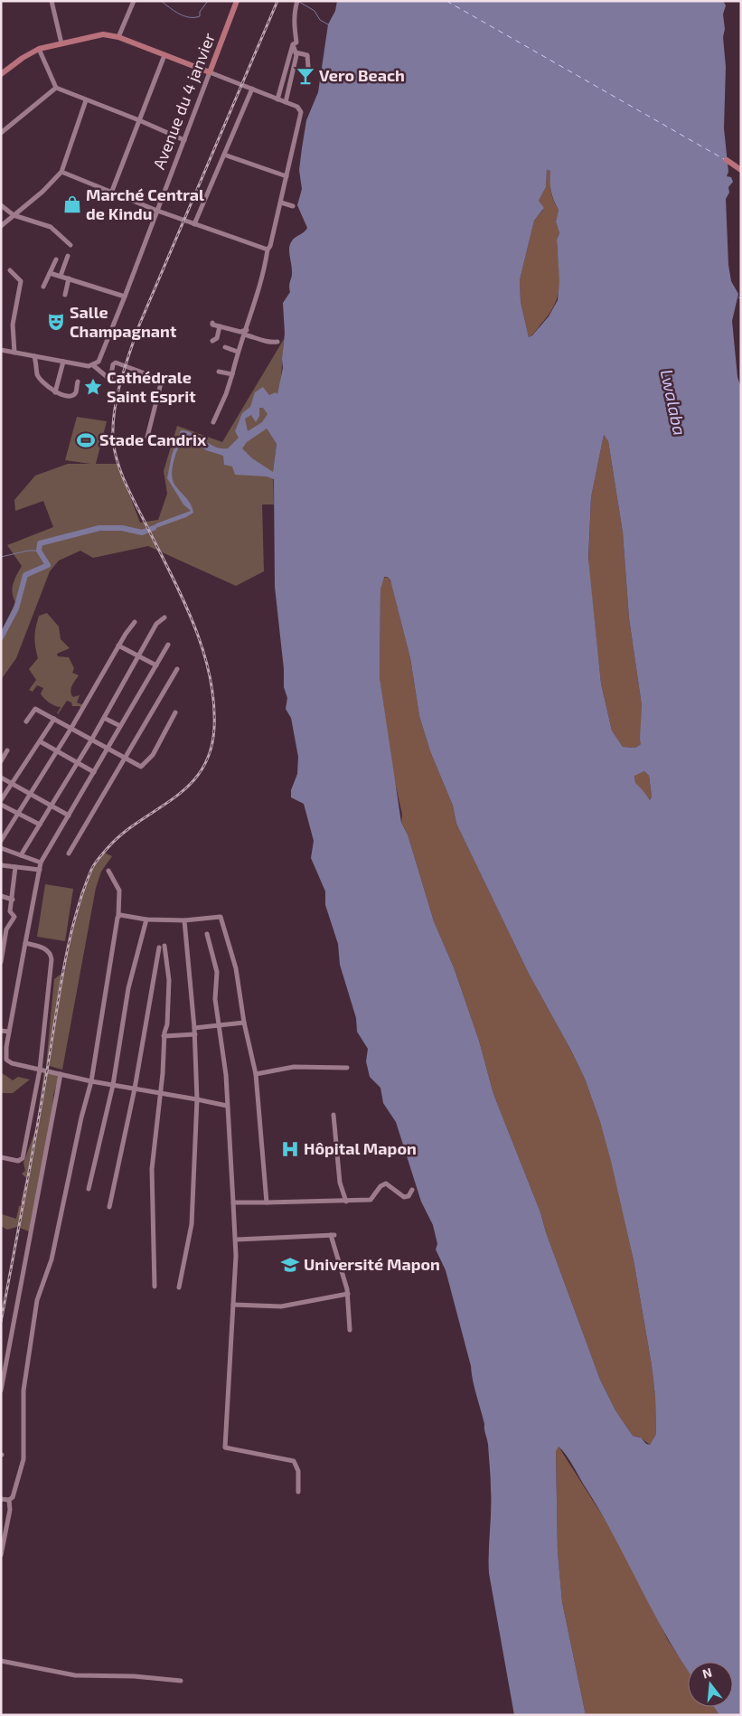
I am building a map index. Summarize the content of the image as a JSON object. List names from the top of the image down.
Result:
{
  "streets": {
    "main road": ["Avenue du 4 janvier"]
  },
  "water": ["Lwalaba"],
  "places": {
    "bar": ["Vero Beach"],
    "shop": ["Marché Central de Kindu"],
    "theatre": ["Salle Champagnant"],
    "place": ["Cathédrale Saint Esprit"],
    "sports": ["Stade Candrix"],
    "hospital": ["Hôpital Mapon"],
    "school or university": ["Université Mapon"]
  },
  "north": "top"
}
